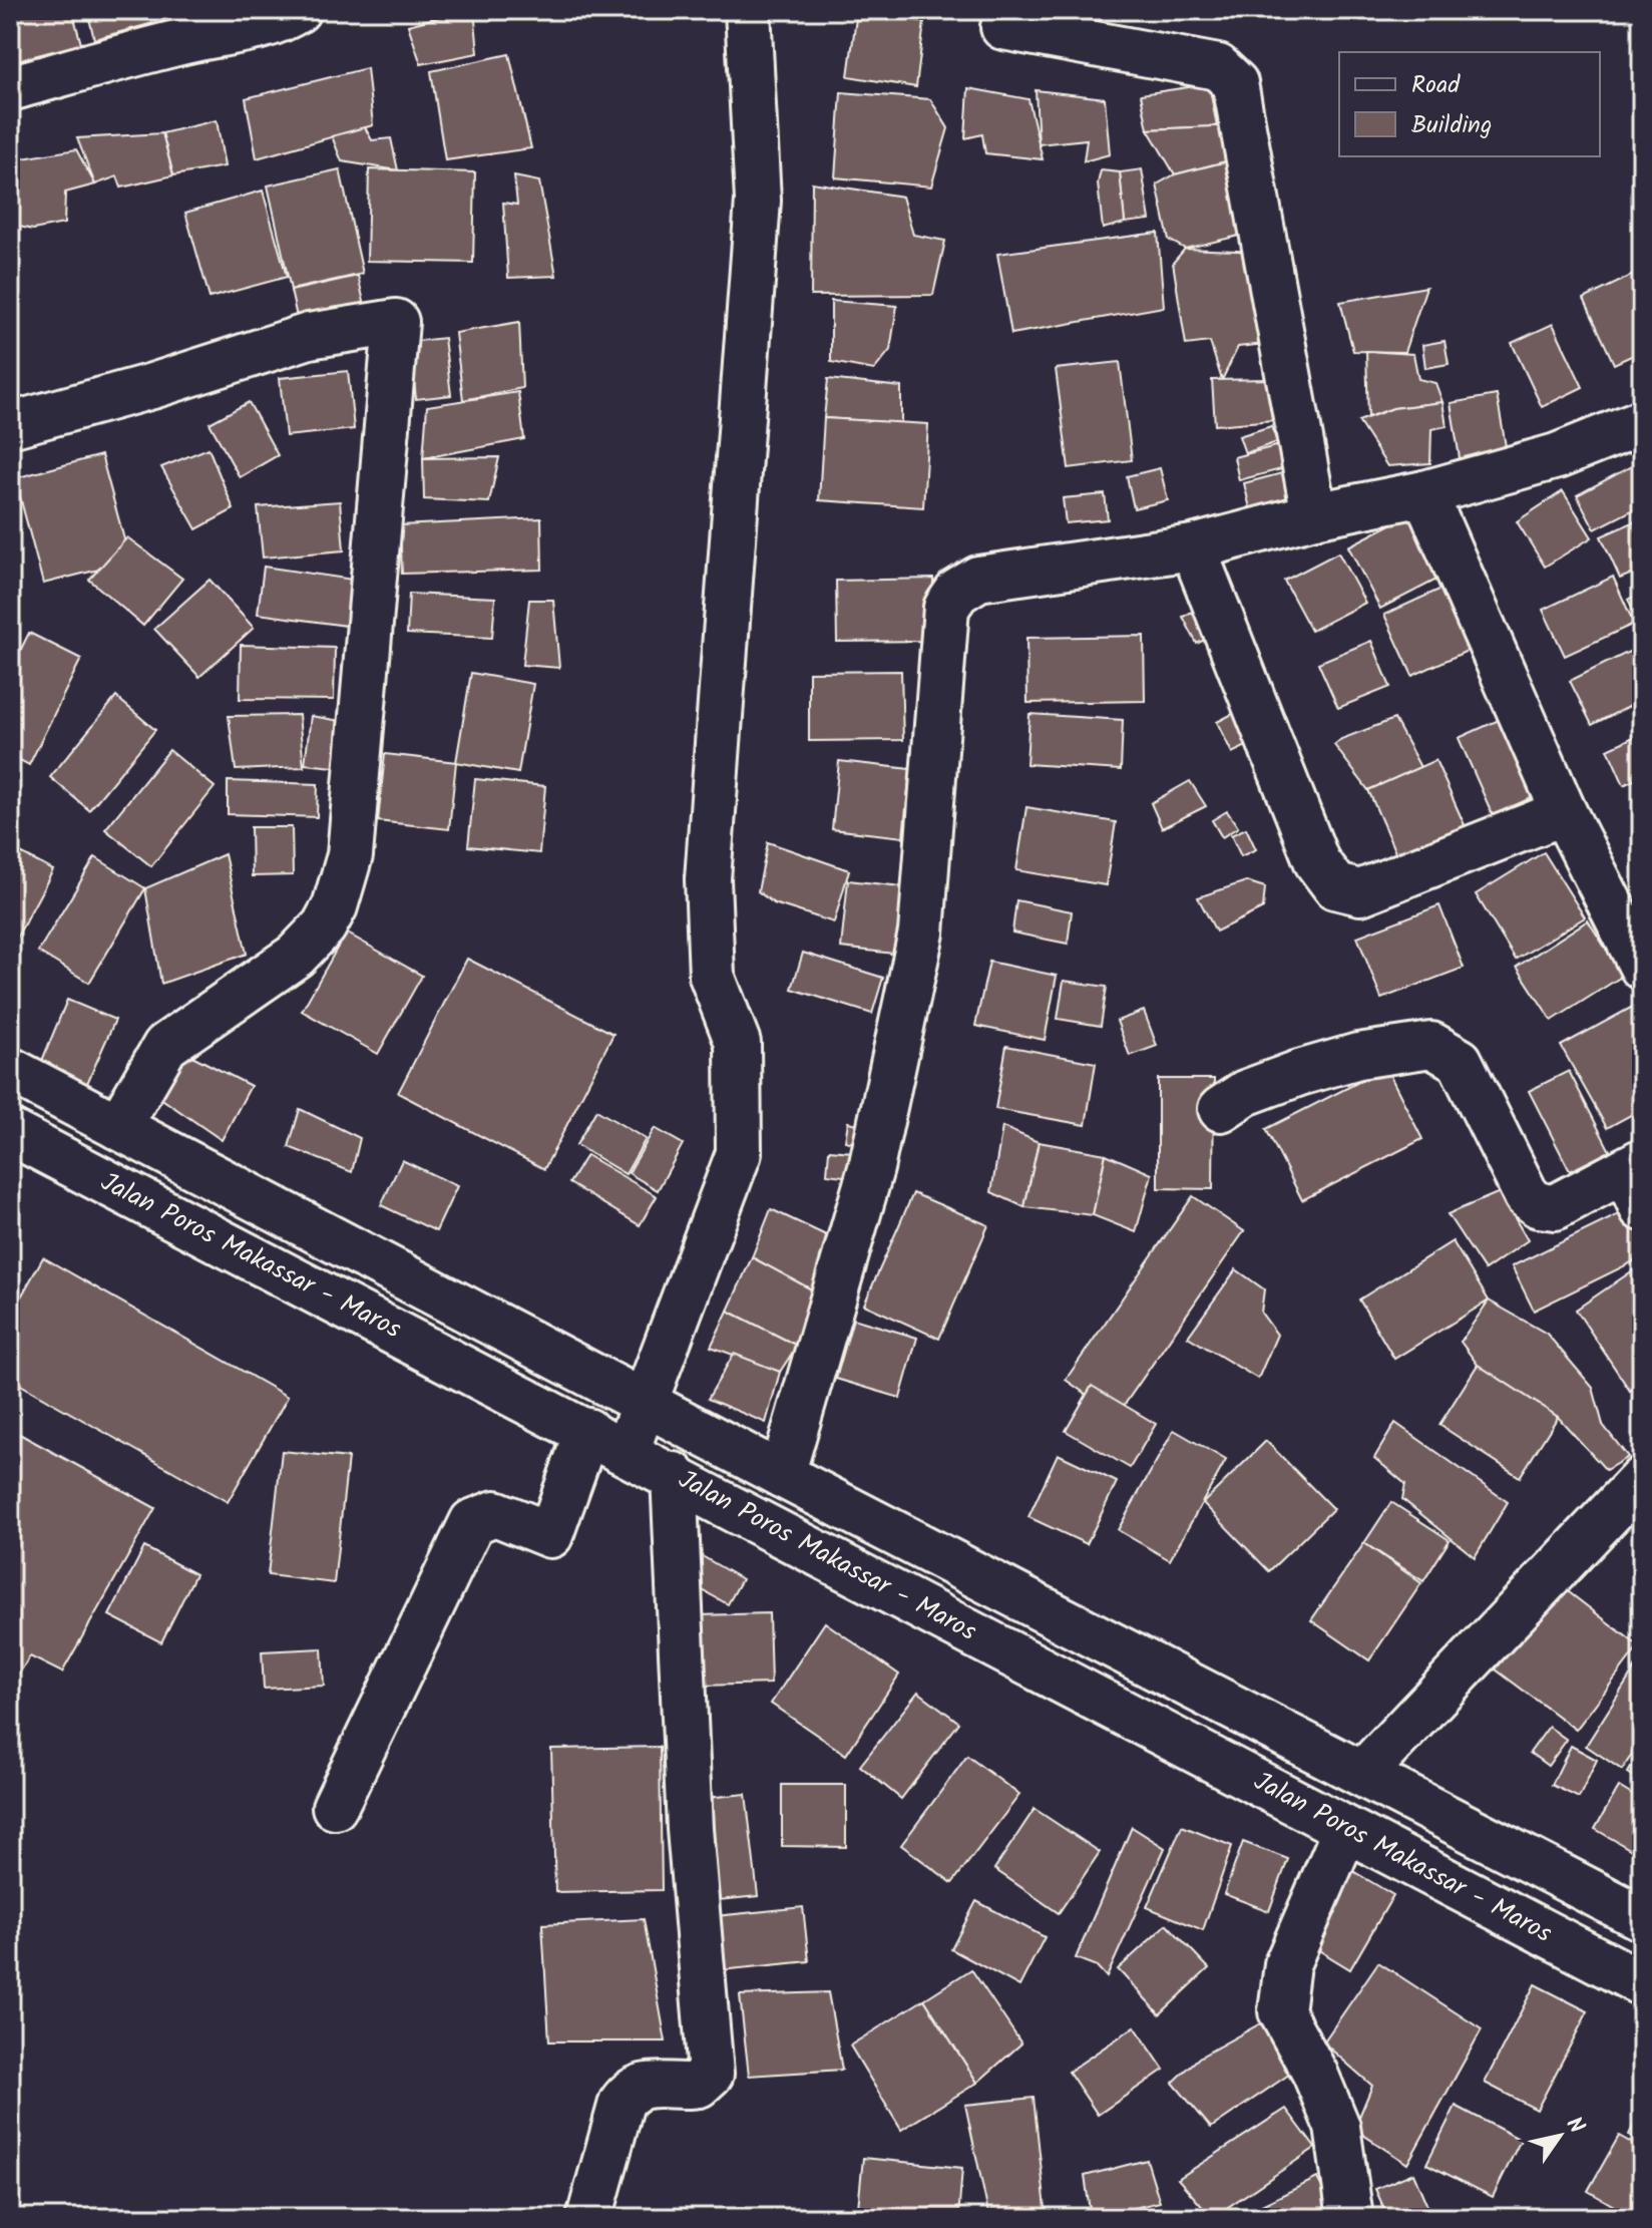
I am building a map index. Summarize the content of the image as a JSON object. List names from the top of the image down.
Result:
{
  "streets": {
    "main road": ["Jalan Poros Makassar - Maros"]
  },
  "legend": ["Road", "Building"],
  "north": "top right"
}
